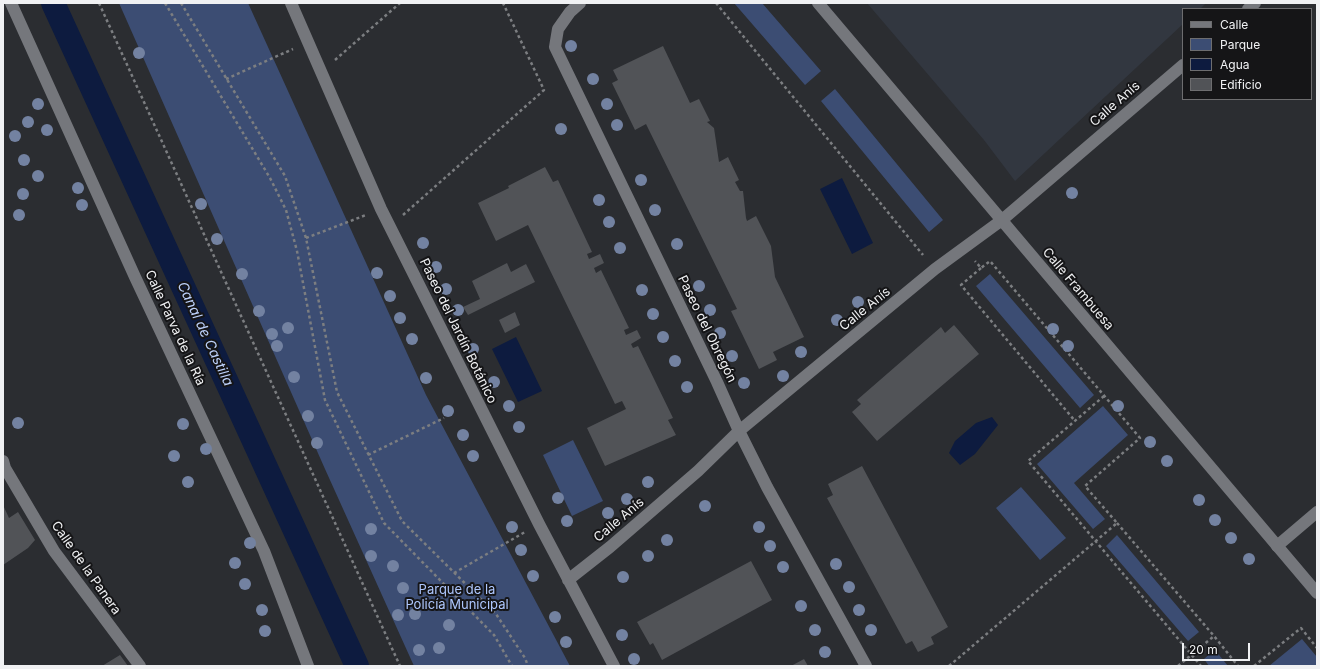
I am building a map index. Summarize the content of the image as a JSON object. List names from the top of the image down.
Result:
{
  "streets": {
    "street": [
      "Calle Anís",
      "Calle Frambuesa",
      "Calle Parva de la Ría",
      "Paseo del Obregón",
      "Paseo del Jardín Botánico",
      "Calle de la Panera"
    ]
  },
  "crossings": [
    ["Calle Anís", "Calle Frambuesa"],
    ["Calle Anís", "Paseo del Obregón"],
    ["Calle Anís", "Paseo del Jardín Botánico"]
  ],
  "water": ["Canal de Castilla"],
  "parks": ["Parque de la Policía Municipal"],
  "legend": [
    "Calle",
    "Parque",
    "Agua",
    "Edificio"
  ],
  "scale_bar": "20 m"
}
